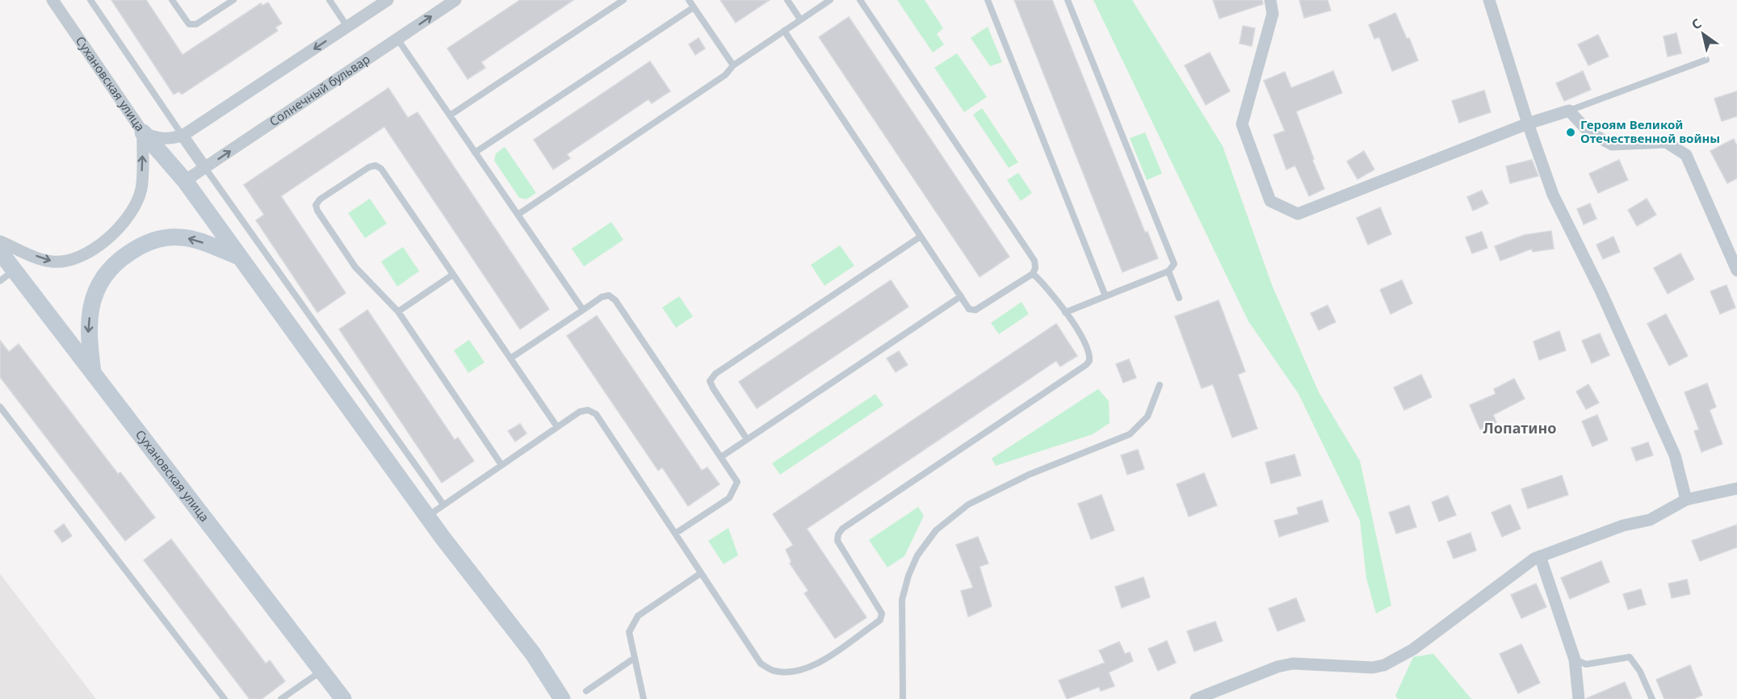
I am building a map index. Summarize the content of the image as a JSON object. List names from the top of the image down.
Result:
{
  "streets": {
    "street": ["Сухановская улица", "Солнечный бульвар"]
  },
  "districts": ["Лопатино"],
  "places": ["Героям Великой Отечественной войны"],
  "north": "top left"
}
